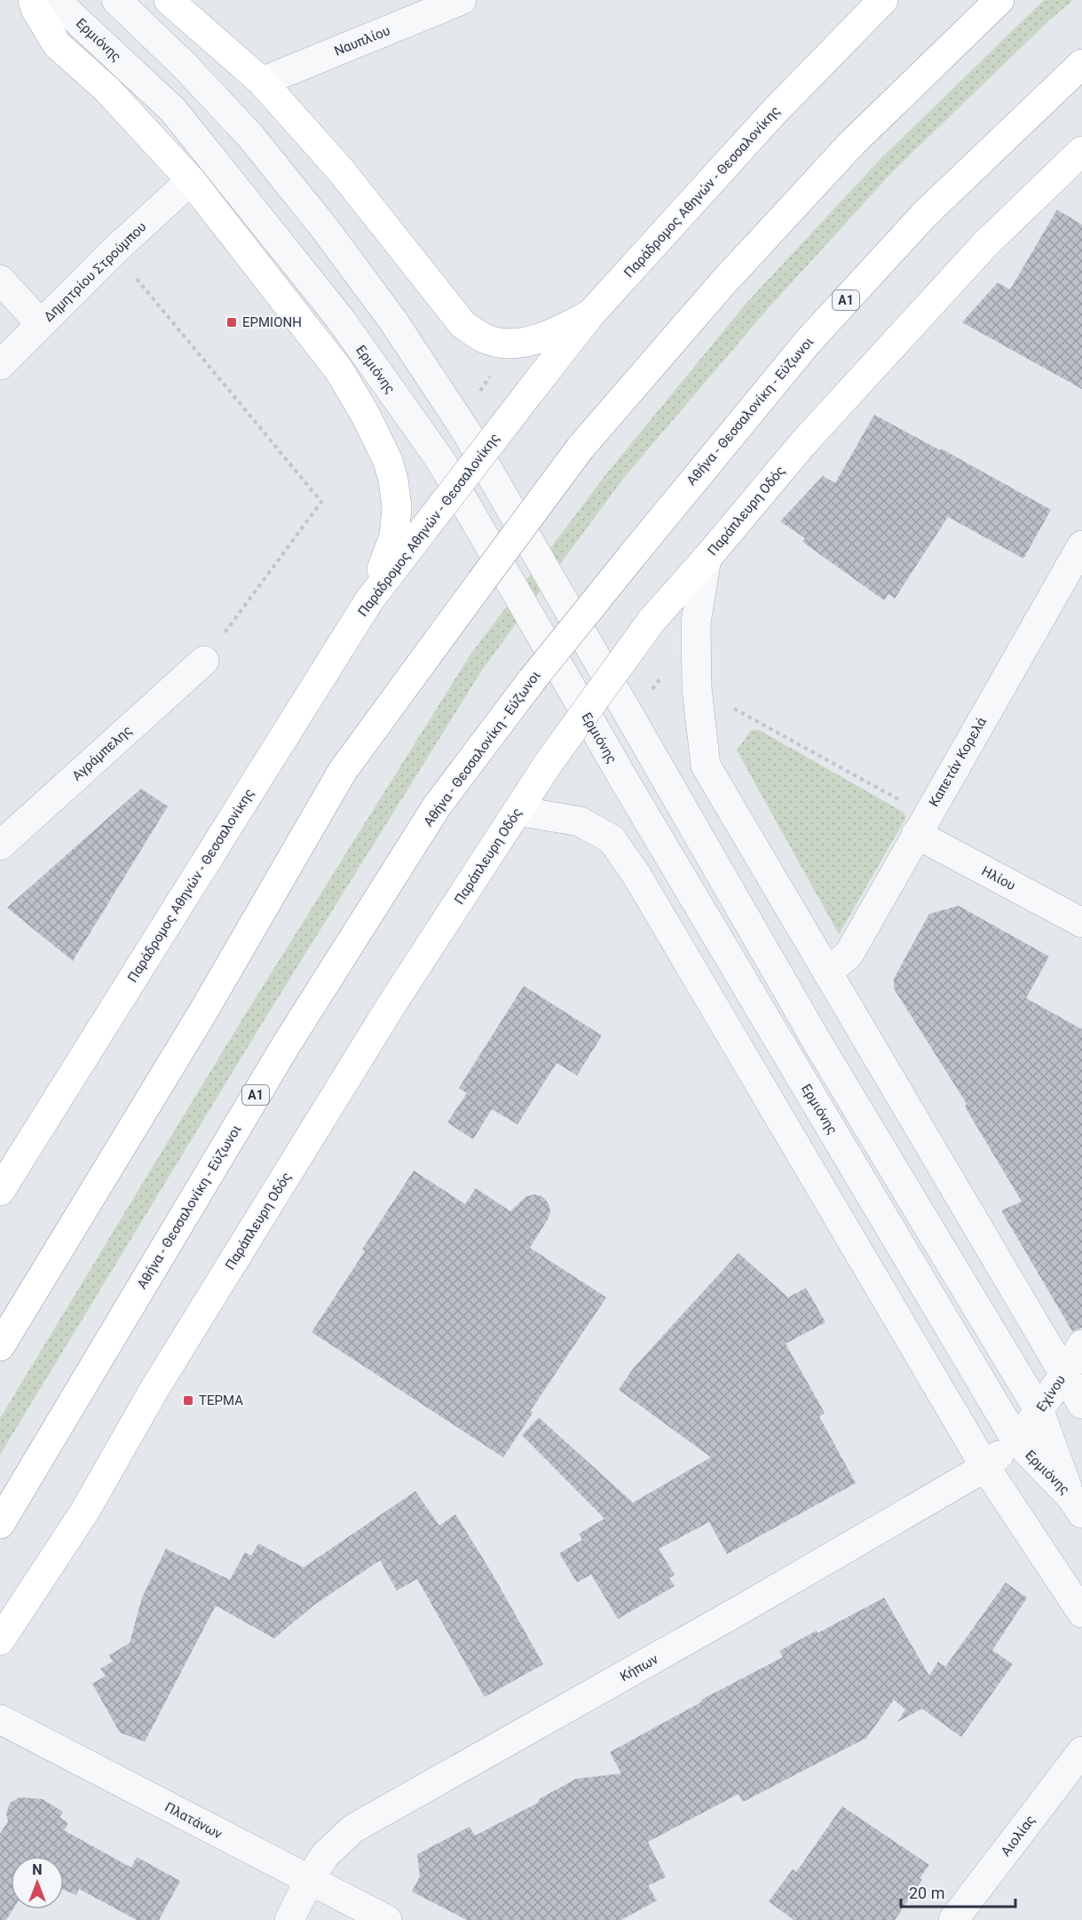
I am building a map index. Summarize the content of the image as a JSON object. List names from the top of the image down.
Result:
{
  "streets": {
    "main road": [
      "Παράδρομος Αθηνών - Θεσσαλονίκης",
      "Α1",
      "Αθήνα - Θεσσαλονίκη - Εύζωνοι",
      "Παράπλευρη Οδός"
    ],
    "street": [
      "Ερμιόνης",
      "Ναυπλίου",
      "Δημητρίου Στρούμπου",
      "Αγράμπελης",
      "Καπετάν Κορελά",
      "Ηλίου",
      "Εχίνου",
      "Κήπων",
      "Πλατάνων",
      "Αιολίας"
    ]
  },
  "crossings": [
    ["Ερμιόνης", "Εχίνου"],
    ["Ερμιόνης", "Κήπων"],
    ["Καπετάν Κορελά", "Ηλίου"],
    ["Εχίνου", "Κήπων"],
    ["Κήπων", "Πλατάνων"]
  ],
  "places": {
    "transit": ["ΕΡΜΙΟΝΗ", "ΤΕΡΜΑ"]
  },
  "scale_bar": "20 m",
  "north": "top"
}
